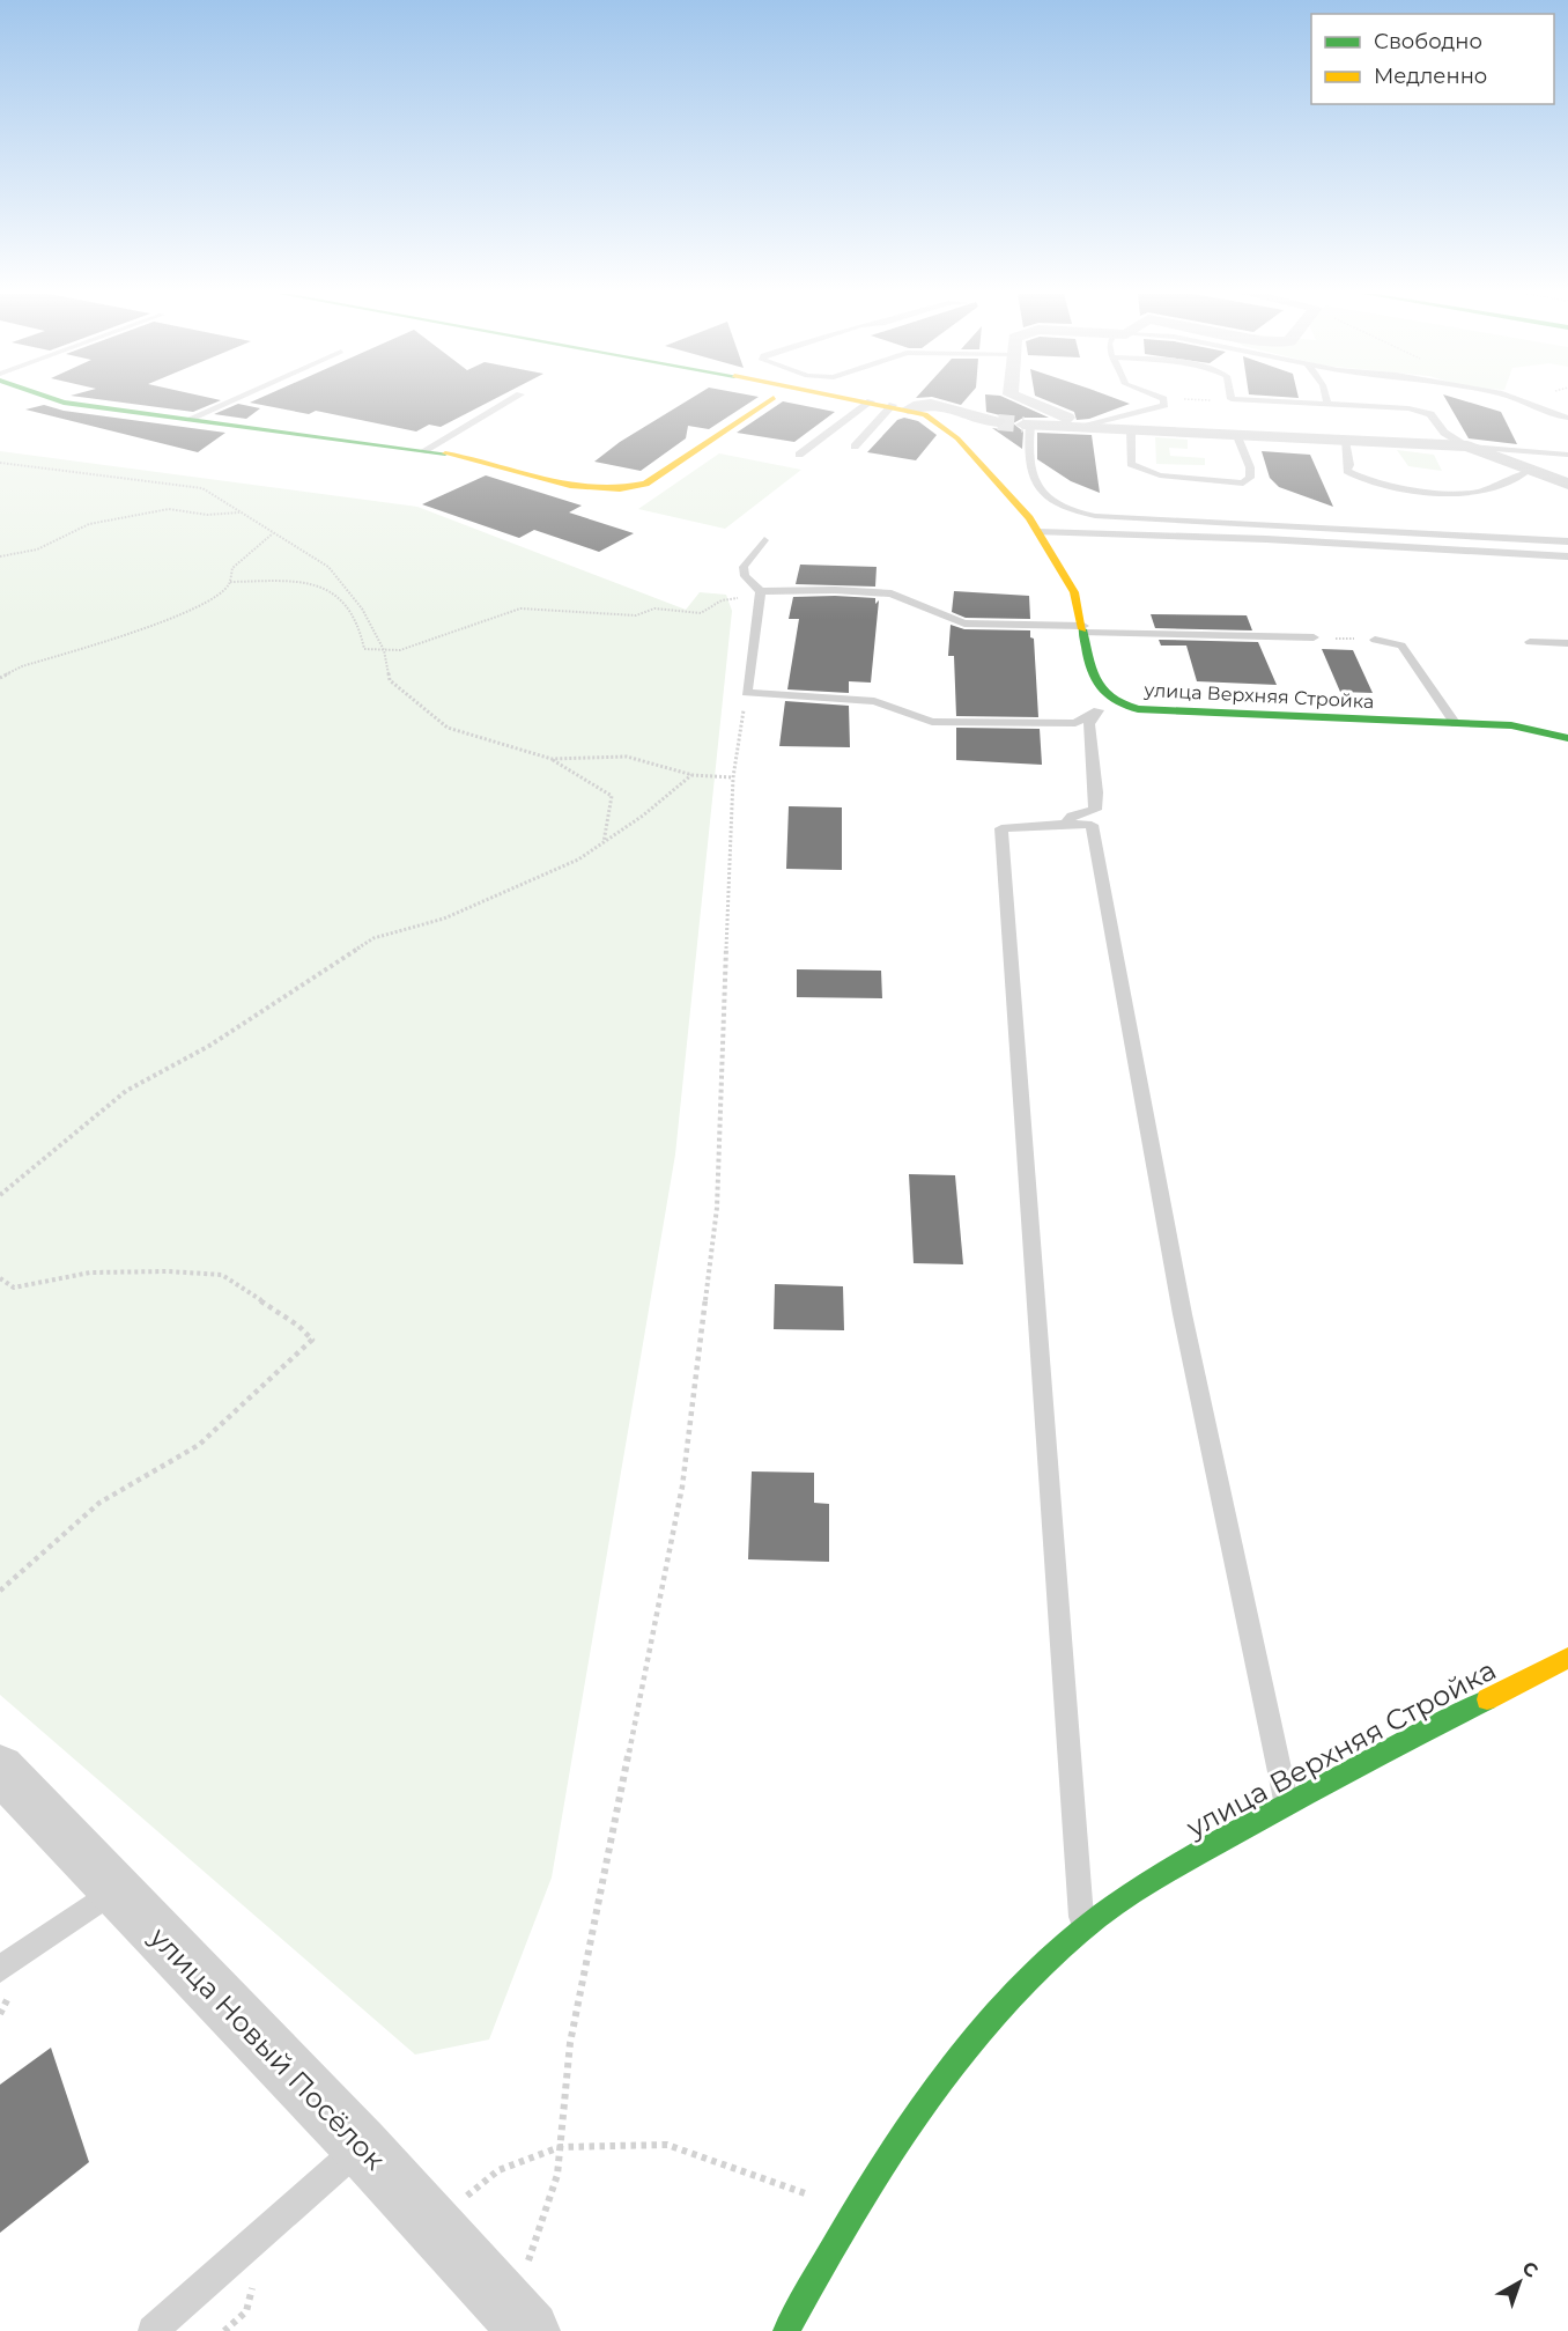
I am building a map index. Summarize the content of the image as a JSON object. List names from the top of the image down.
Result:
{
  "streets": {
    "main road": ["улица Верхняя Стройка"],
    "street": ["улица Новый Посёлок"]
  },
  "legend": ["Свободно", "Медленно"],
  "north": "top right"
}
